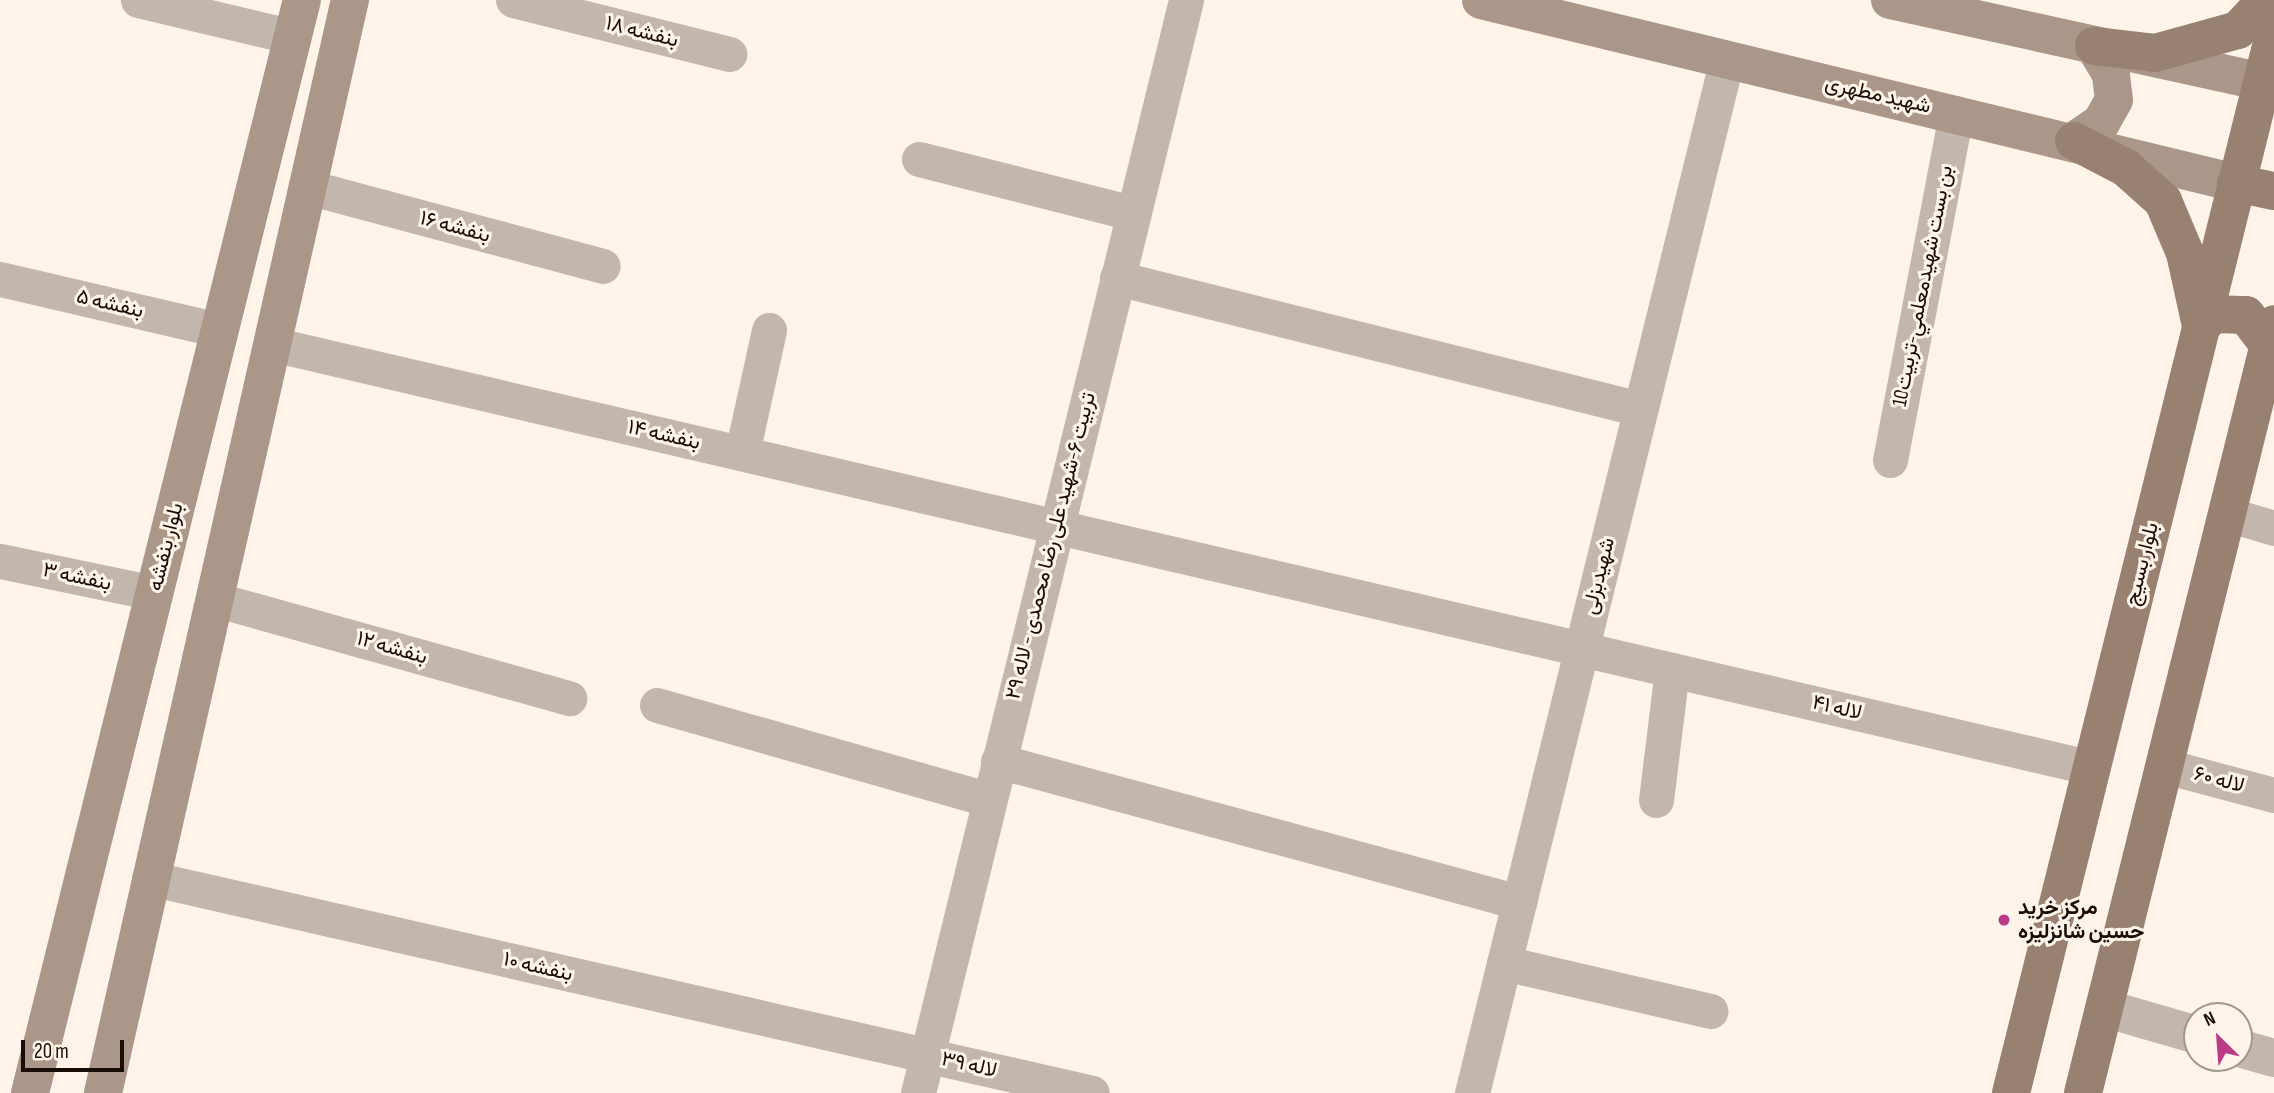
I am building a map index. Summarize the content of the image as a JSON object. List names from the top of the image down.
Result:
{
  "streets": {
    "main road": ["شهید مطهری", "بلوار بنفشه", "بلوار بسیج"],
    "street": [
      "بنفشه ۱۸",
      "بنفشه ۱۶",
      "بن بست شهيدمعلمي-تربيت10",
      "بنفشه ۵",
      "بنفشه ۱۴",
      "تربیت ۶-شهید علی رضا محمدی - لاله ۲۹",
      "شهیدبزلی",
      "بنفشه ۳",
      "بنفشه ۱۲",
      "لاله ۴۱",
      "لاله ۶۰",
      "بنفشه ۱۰",
      "لاله ۳۹"
    ]
  },
  "crossings": [
    ["شهید مطهری", "بن بست شهيدمعلمي-تربيت10"],
    ["شهید مطهری", "بلوار بسیج"],
    ["شهید مطهری", "شهیدبزلی"],
    ["بنفشه ۵", "بلوار بنفشه"],
    ["بنفشه ۱۴", "تربیت ۶-شهید علی رضا محمدی - لاله ۲۹"],
    ["بنفشه ۱۴", "شهیدبزلی"],
    ["بنفشه ۱۴", "لاله ۴۱"],
    ["تربیت ۶-شهید علی رضا محمدی - لاله ۲۹", "بنفشه ۱۰"],
    ["تربیت ۶-شهید علی رضا محمدی - لاله ۲۹", "لاله ۳۹"],
    ["بلوار بنفشه", "بنفشه ۳"],
    ["بلوار بسیج", "لاله ۴۱"],
    ["شهیدبزلی", "لاله ۴۱"],
    ["بنفشه ۱۰", "لاله ۳۹"]
  ],
  "places": ["مرکز خرید حسین شانزلیزه"],
  "scale_bar": "20 m",
  "north": "top left"
}
